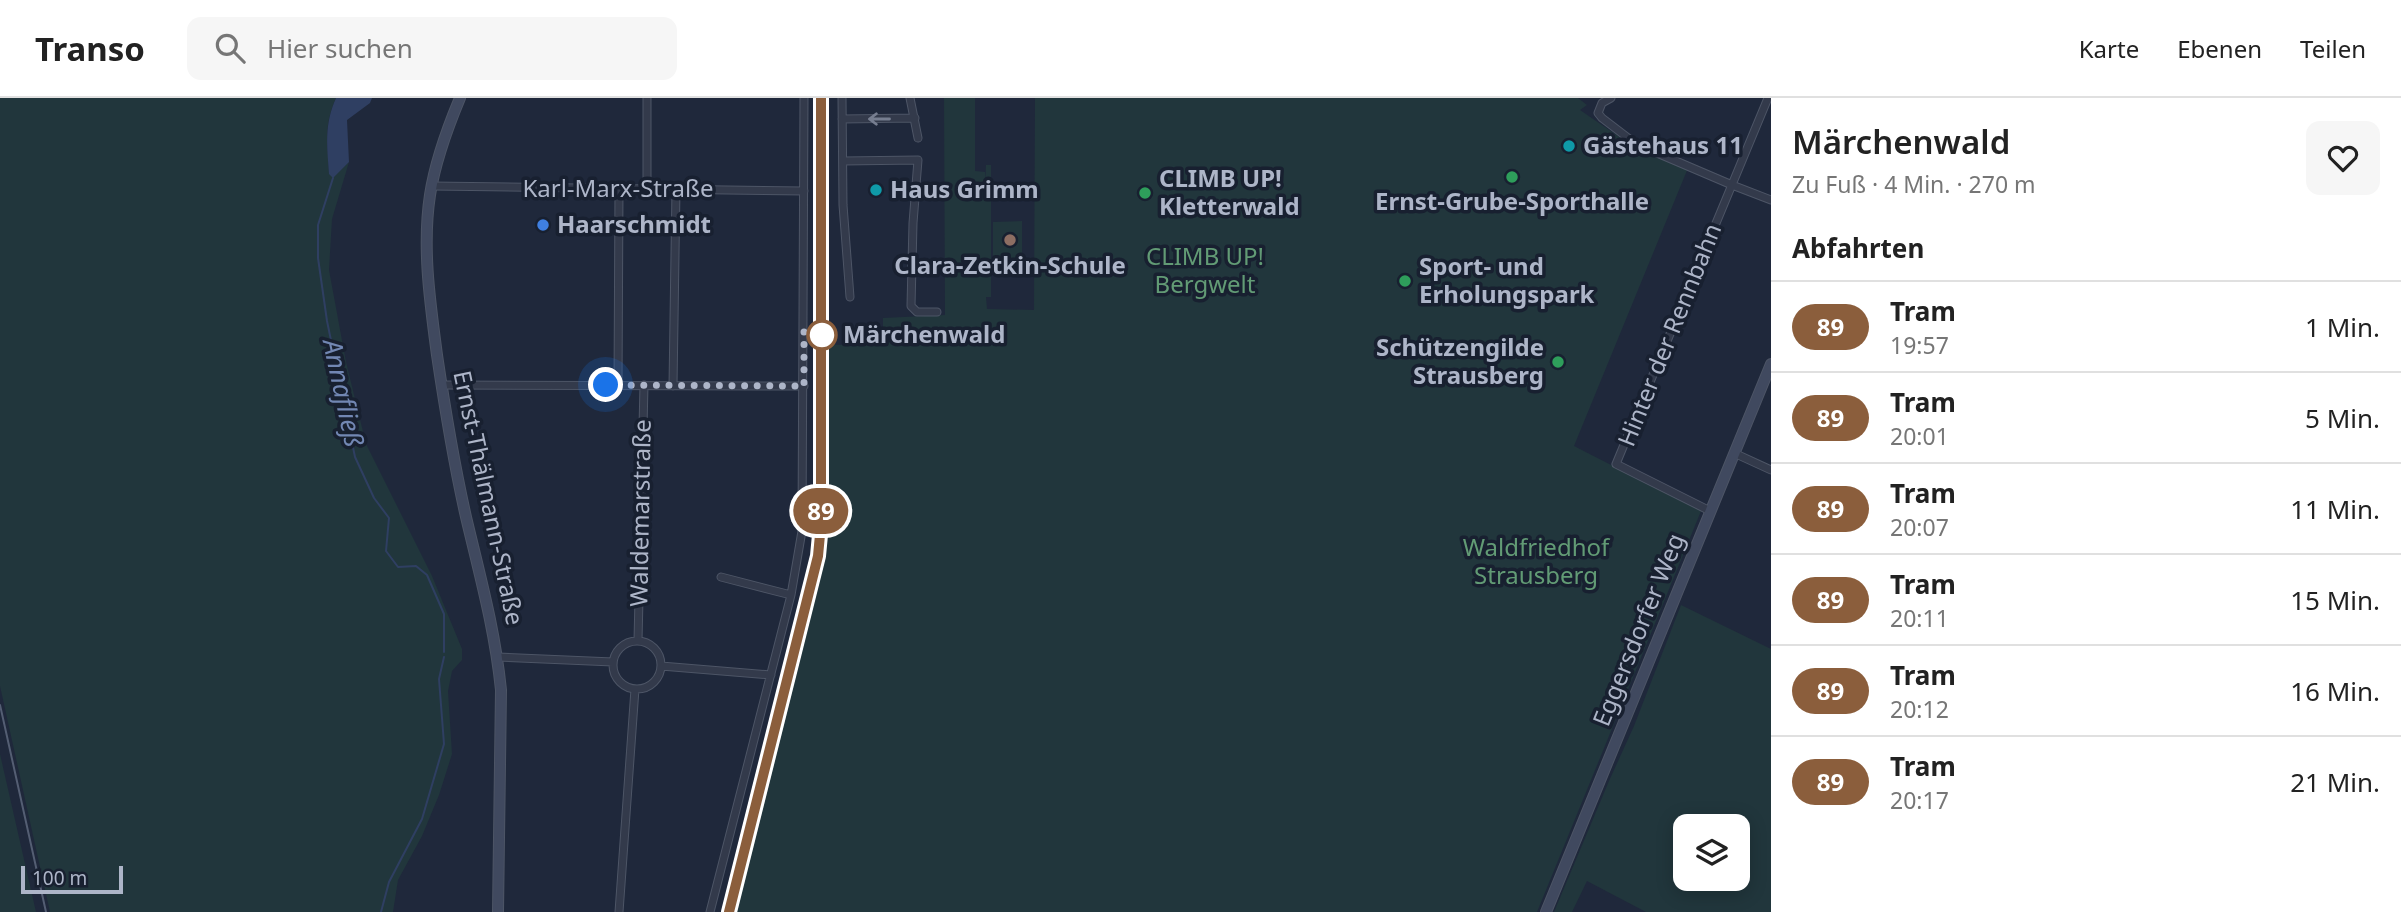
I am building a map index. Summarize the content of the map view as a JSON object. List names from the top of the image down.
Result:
{
  "streets": {
    "main road": ["Ernst-Thälmann-Straße", "Eggersdorfer Weg"],
    "street": ["Karl-Marx-Straße", "Hinter der Rennbahn", "Waldemarstraße"]
  },
  "crossings": [
    ["Karl-Marx-Straße", "Ernst-Thälmann-Straße"],
    ["Karl-Marx-Straße", "Waldemarstraße"],
    ["Hinter der Rennbahn", "Eggersdorfer Weg"]
  ],
  "water": ["Annafließ"],
  "parks": ["CLIMB UP! Bergwelt", "Waldfriedhof Strausberg"],
  "places": [
    "Gästehaus 11",
    "Ernst-Grube-Sporthalle",
    "Haus Grimm",
    "CLIMB UP! Kletterwald",
    "Haarschmidt",
    "Clara-Zetkin-Schule",
    "Sport- und Erholungspark",
    "Märchenwald",
    "Schützengilde Strausberg"
  ],
  "lines": ["tram line 89"],
  "scale_bar": "100 m",
  "page": {
    "header": "Transo",
    "search": "Hier suchen",
    "nav": ["Karte", "Ebenen", "Teilen"],
    "on_map": "89",
    "heading": [
      ["Märchenwald", "Zu Fuß · 4 Min. · 270 m"],
      "Abfahrten"
    ],
    "list": [
      {
        "mark": "89",
        "name": "Tram",
        "note": "19:57",
        "value": "1 Min."
      },
      {
        "mark": "89",
        "name": "Tram",
        "note": "20:01",
        "value": "5 Min."
      },
      {
        "mark": "89",
        "name": "Tram",
        "note": "20:07",
        "value": "11 Min."
      },
      {
        "mark": "89",
        "name": "Tram",
        "note": "20:11",
        "value": "15 Min."
      },
      {
        "mark": "89",
        "name": "Tram",
        "note": "20:12",
        "value": "16 Min."
      },
      {
        "mark": "89",
        "name": "Tram",
        "note": "20:17",
        "value": "21 Min."
      }
    ],
    "scale": "100 m"
  }
}
